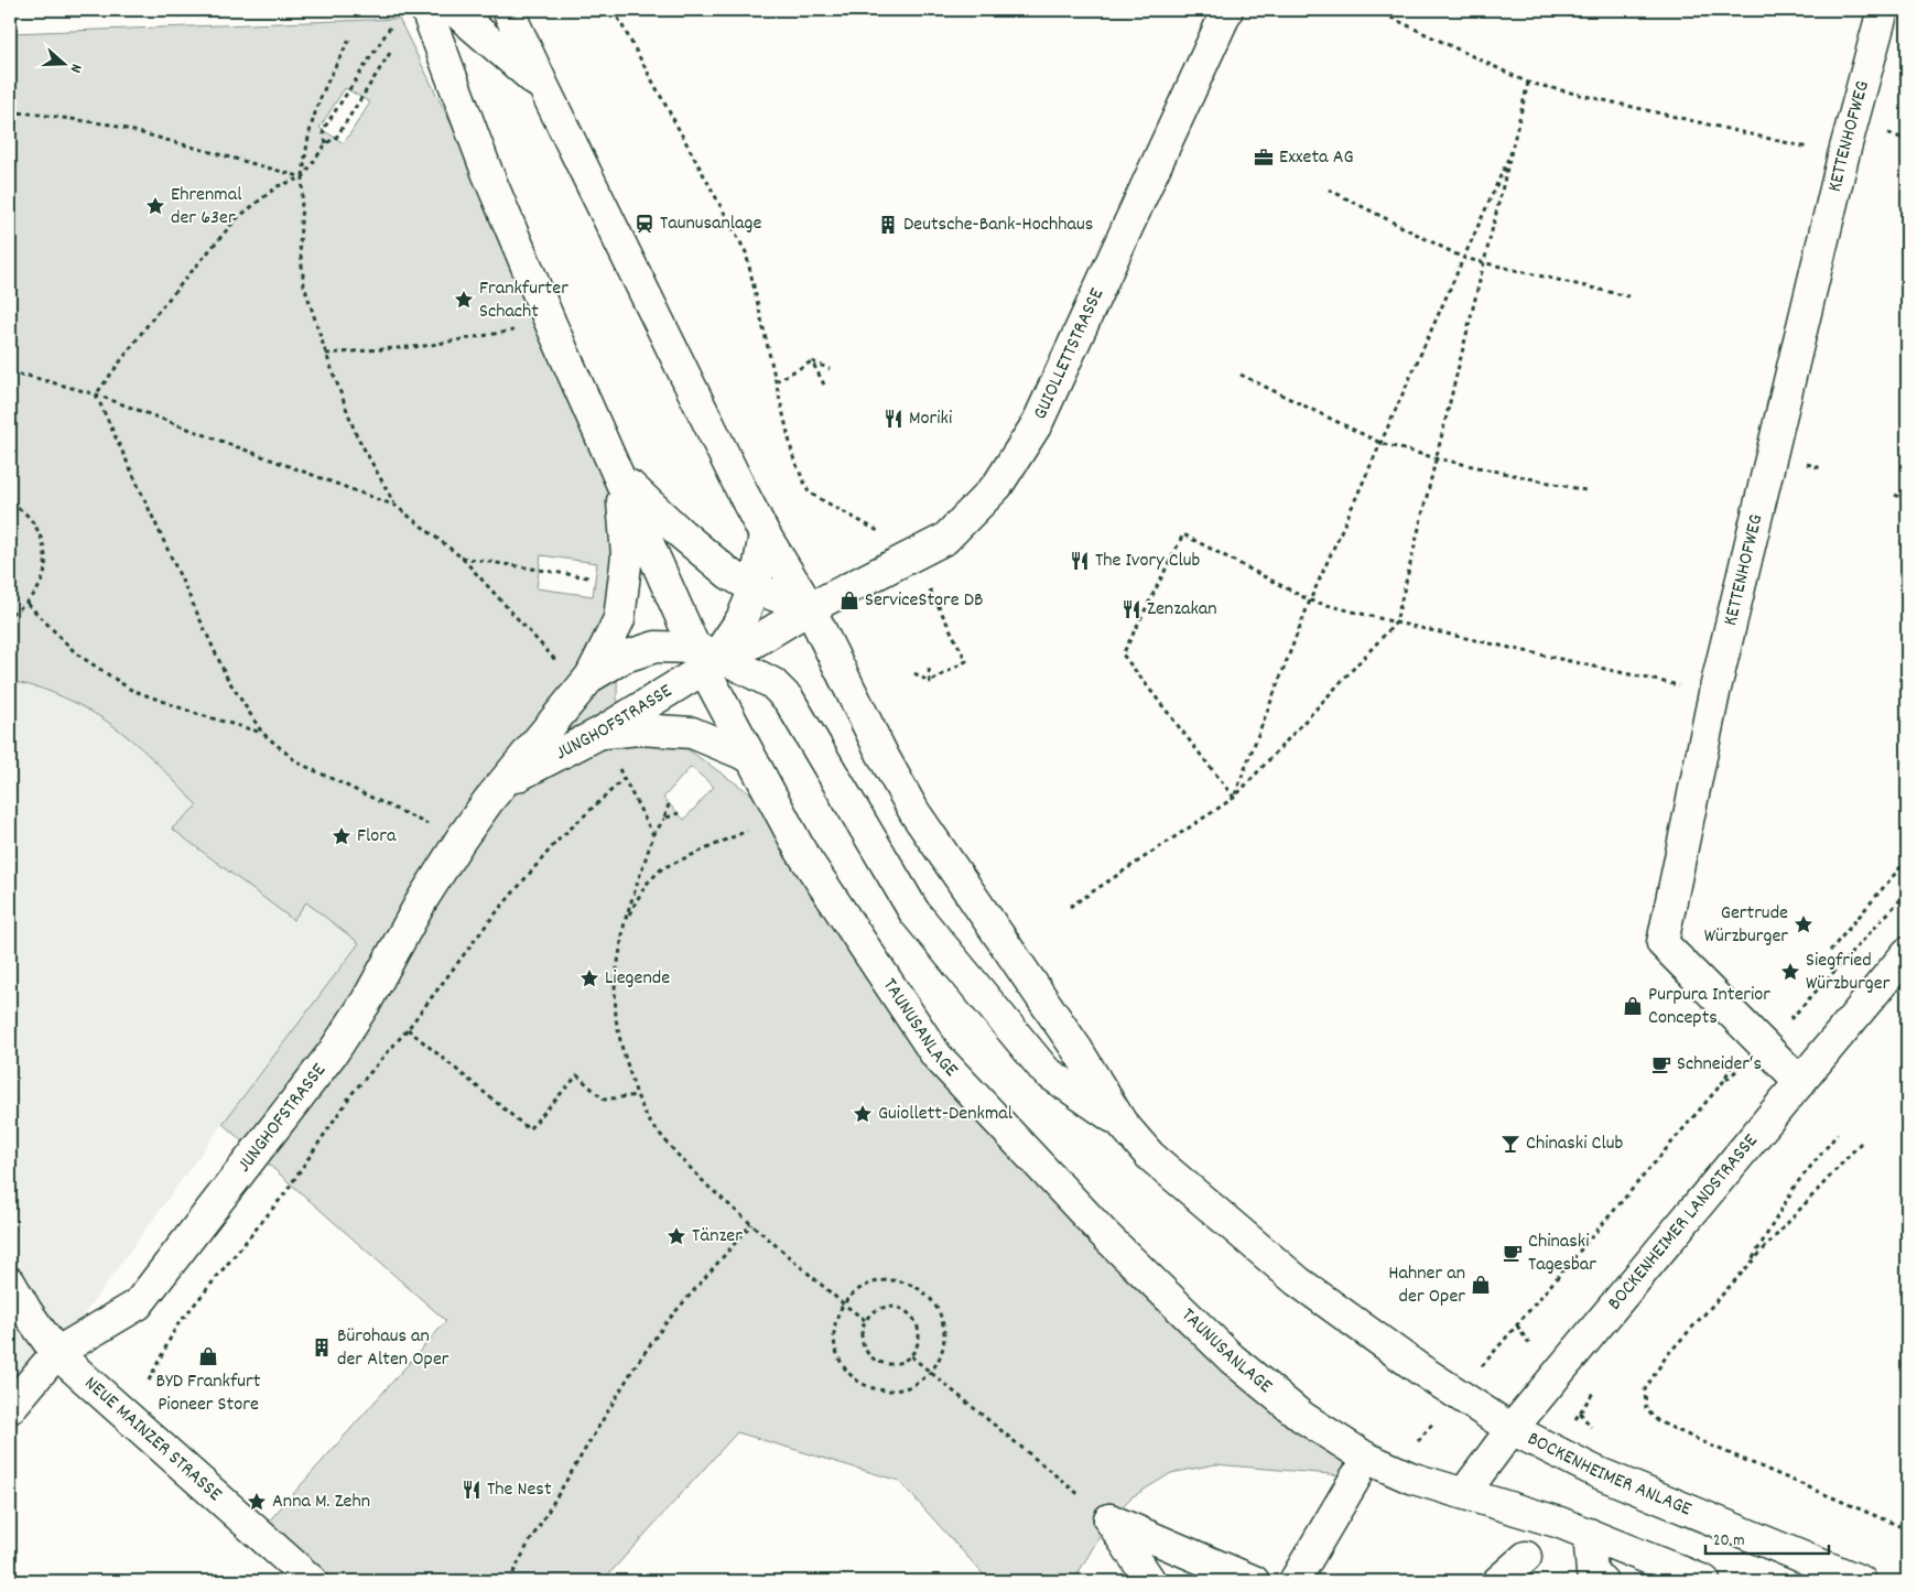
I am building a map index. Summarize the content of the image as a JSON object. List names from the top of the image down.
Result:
{
  "streets": {
    "main road": [
      "KETTENHOFWEG",
      "GUIOLLETTSTRASSE",
      "JUNGHOFSTRASSE",
      "TAUNUSANLAGE",
      "BOCKENHEIMER LANDSTRASSE",
      "NEUE MAINZER STRASSE",
      "BOCKENHEIMER ANLAGE"
    ]
  },
  "crossings": [
    ["KETTENHOFWEG", "BOCKENHEIMER LANDSTRASSE"],
    ["GUIOLLETTSTRASSE", "JUNGHOFSTRASSE"],
    ["GUIOLLETTSTRASSE", "TAUNUSANLAGE"],
    ["JUNGHOFSTRASSE", "TAUNUSANLAGE"],
    ["JUNGHOFSTRASSE", "NEUE MAINZER STRASSE"],
    ["TAUNUSANLAGE", "BOCKENHEIMER LANDSTRASSE"],
    ["BOCKENHEIMER LANDSTRASSE", "BOCKENHEIMER ANLAGE"]
  ],
  "places": {
    "office": ["Exxeta AG"],
    "place": [
      "Ehrenmal der 63er",
      "Frankfurter Schacht",
      "Flora",
      "Gertrude Würzburger",
      "Siegfried Würzburger",
      "Liegende",
      "Guiollett-Denkmal",
      "Tänzer",
      "Anna M. Zehn"
    ],
    "station": ["Taunusanlage"],
    "building": ["Deutsche-Bank-Hochhaus", "Bürohaus an der Alten Oper"],
    "restaurant": [
      "Moriki",
      "The Ivory Club",
      "Zenzakan",
      "The Nest"
    ],
    "shop": [
      "ServiceStore DB",
      "Purpura Interior Concepts",
      "Hahner an der Oper",
      "BYD Frankfurt Pioneer Store"
    ],
    "cafe": ["Schneider‘s", "Chinaski Tagesbar"],
    "bar": ["Chinaski Club"]
  },
  "scale_bar": "20 m",
  "north": "right"
}
